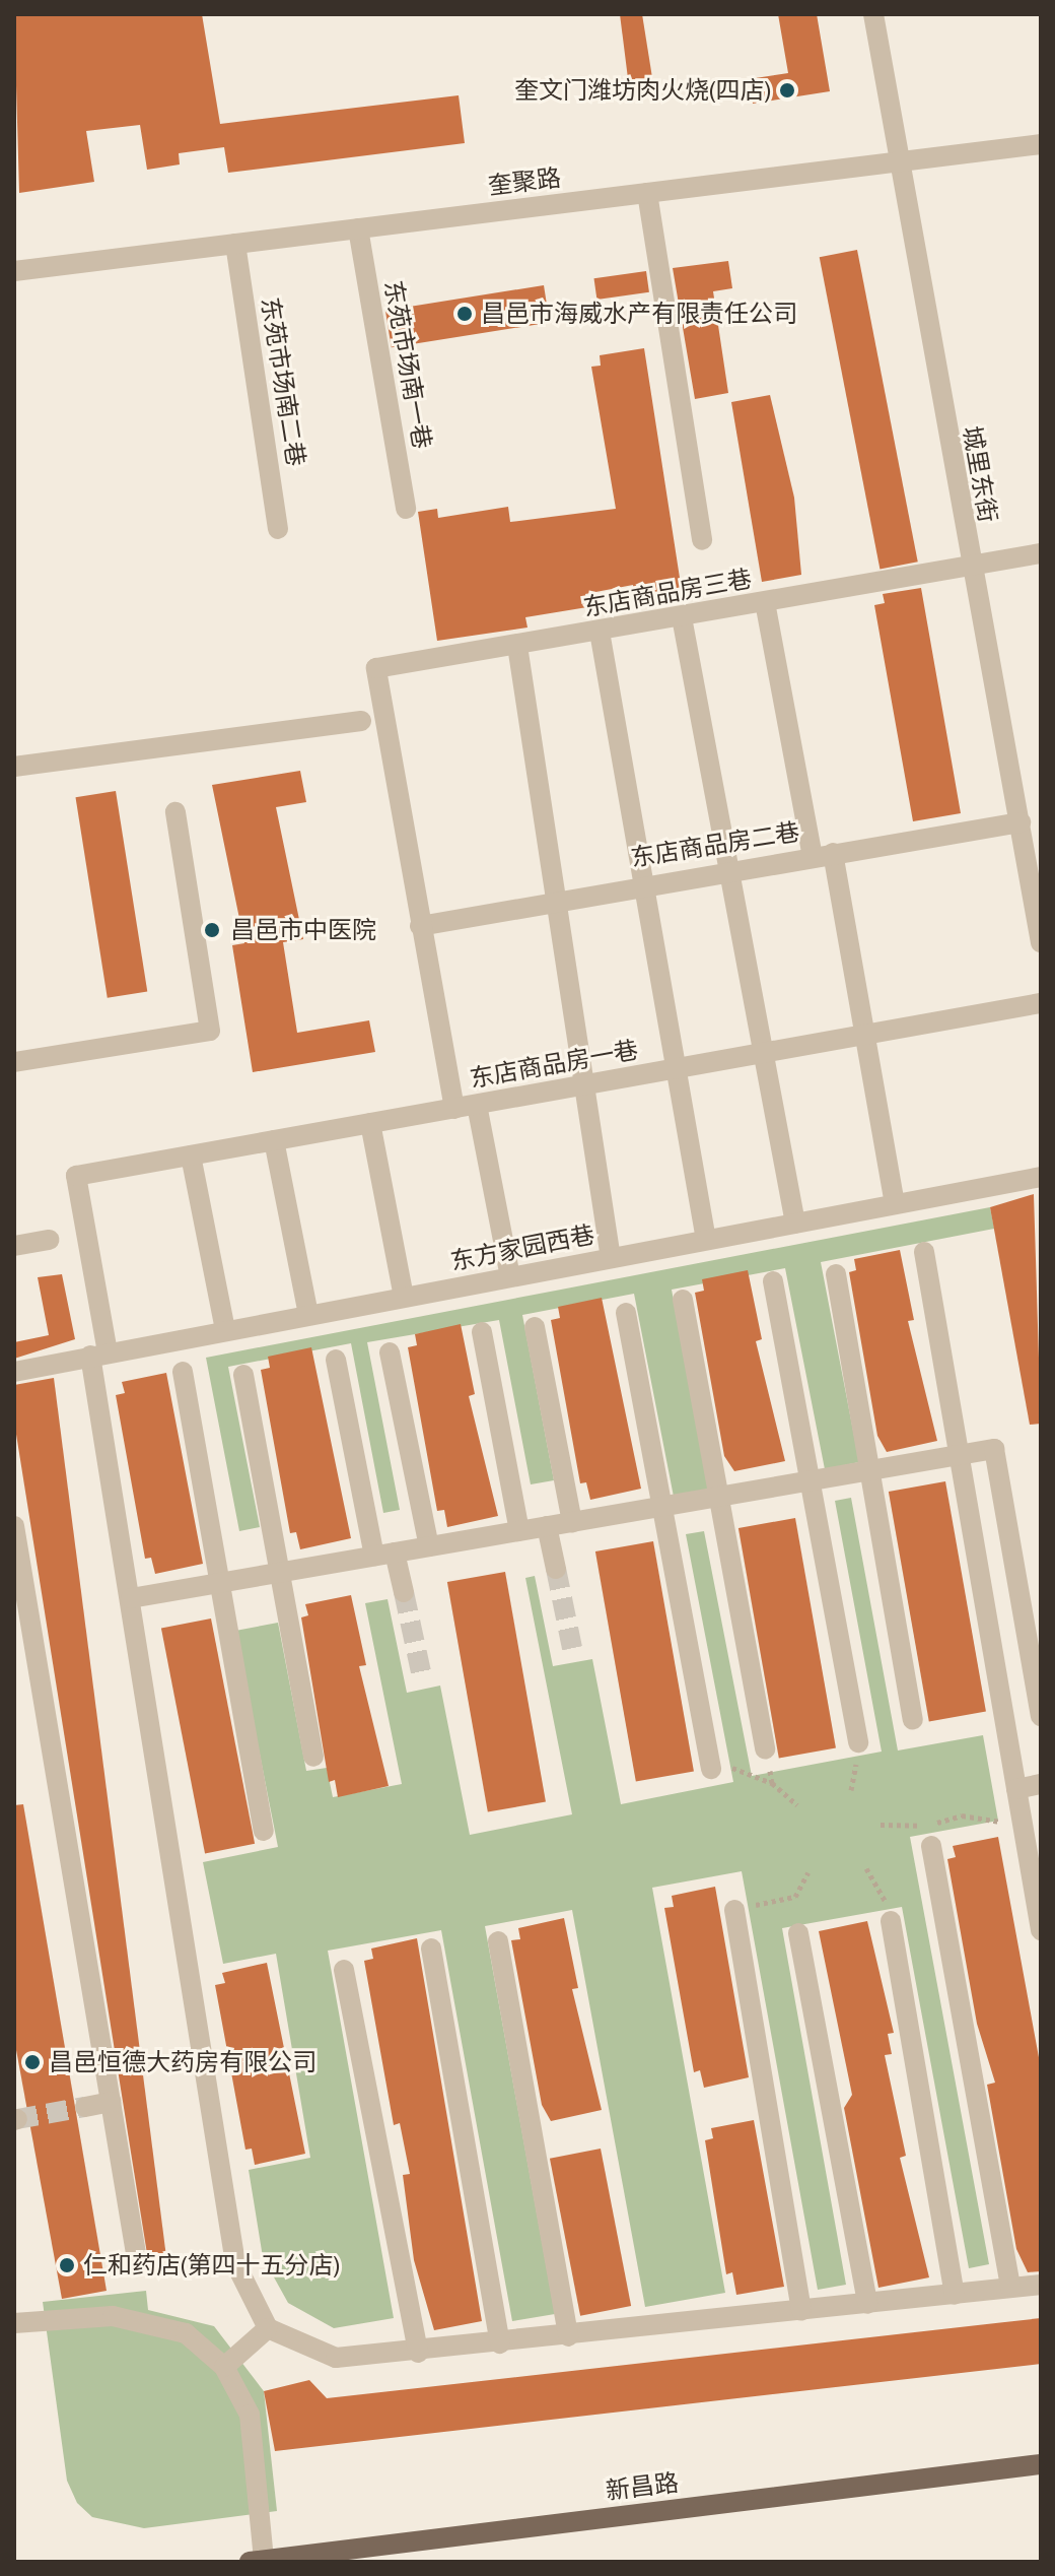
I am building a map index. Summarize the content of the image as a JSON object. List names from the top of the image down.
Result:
{
  "streets": {
    "main road": ["新昌路"],
    "street": [
      "奎聚路",
      "东苑市场南一巷",
      "东苑市场南二巷",
      "城里东街",
      "东店商品房三巷",
      "东店商品房二巷",
      "东店商品房一巷",
      "东方家园西巷"
    ]
  },
  "crossings": [
    ["奎聚路", "东苑市场南一巷"],
    ["奎聚路", "东苑市场南二巷"],
    ["奎聚路", "城里东街"],
    ["城里东街", "东店商品房三巷"],
    ["城里东街", "东店商品房二巷"],
    ["东店商品房三巷", "东店商品房二巷"],
    ["东店商品房一巷", "东方家园西巷"]
  ],
  "places": [
    "奎文门潍坊肉火烧(四店)",
    "昌邑市海威水产有限责任公司",
    "昌邑市中医院",
    "昌邑恒德大药房有限公司",
    "仁和药店(第四十五分店)"
  ]
}
